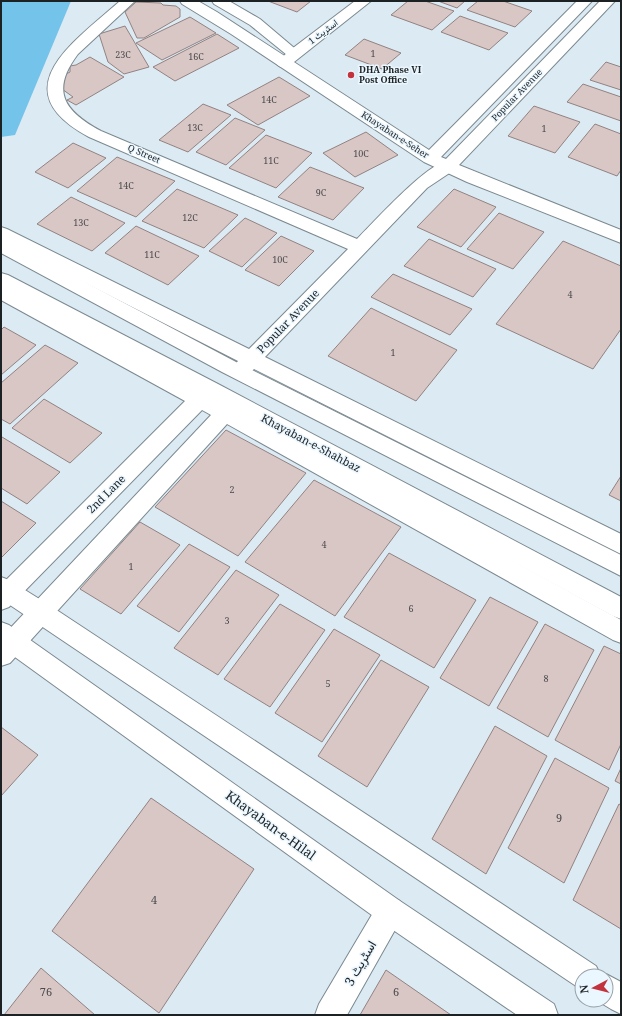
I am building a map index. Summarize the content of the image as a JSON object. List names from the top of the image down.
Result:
{
  "streets": {
    "street": [
      "اسٹریٹ 1",
      "Popular Avenue",
      "Khayaban-e-Seher",
      "Q Street",
      "Khayaban-e-Shahbaz",
      "2nd Lane",
      "Khayaban-e-Hilal",
      "اسٹریٹ 3"
    ]
  },
  "crossings": [
    ["اسٹریٹ 1", "Khayaban-e-Seher"],
    ["Popular Avenue", "Khayaban-e-Seher"],
    ["Popular Avenue", "Q Street"],
    ["Khayaban-e-Shahbaz", "2nd Lane"],
    ["Khayaban-e-Hilal", "اسٹریٹ 3"]
  ],
  "places": ["DHA Phase VI Post Office"],
  "house_numbers": [
    "1",
    "23C",
    "16C",
    "14C",
    "13C",
    "1",
    "10C",
    "11C",
    "14C",
    "9C",
    "12C",
    "13C",
    "11C",
    "10C",
    "4",
    "1",
    "2",
    "4",
    "1",
    "6",
    "3",
    "8",
    "5",
    "9",
    "4",
    "76",
    "6"
  ],
  "north": "left"
}
